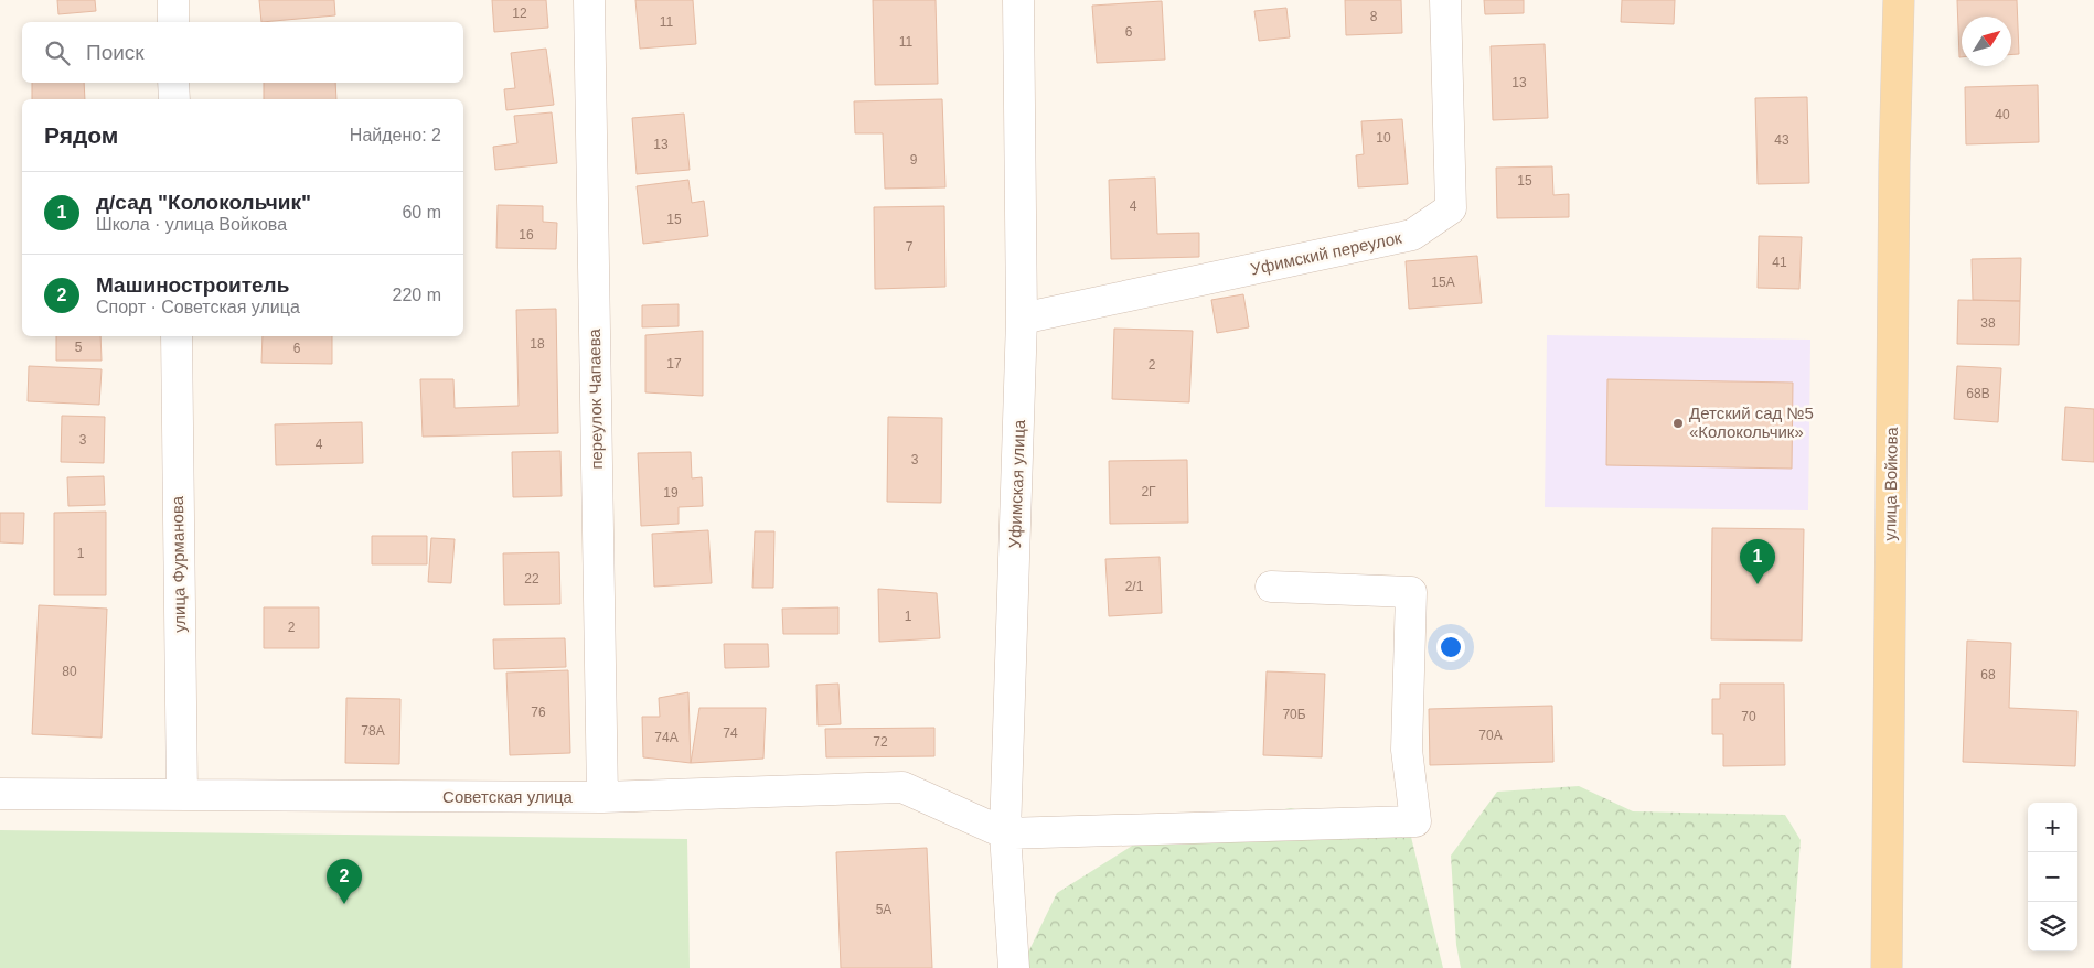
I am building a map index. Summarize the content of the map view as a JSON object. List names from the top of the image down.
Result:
{
  "streets": {
    "main road": ["улица Войкова"],
    "street": [
      "Уфимский переулок",
      "переулок Чапаева",
      "Уфимская улица",
      "улица Фурманова",
      "Советская улица"
    ]
  },
  "crossings": [
    ["Уфимский переулок", "Уфимская улица"],
    ["переулок Чапаева", "Советская улица"],
    ["Уфимская улица", "Советская улица"],
    ["улица Фурманова", "Советская улица"]
  ],
  "places": ["Детский сад №5 «Колокольчик»"],
  "house_numbers": [
    "12",
    "8",
    "11",
    "6",
    "11",
    "13",
    "40",
    "10",
    "43",
    "13",
    "9",
    "15",
    "4",
    "15",
    "16",
    "7",
    "41",
    "15А",
    "38",
    "18",
    "5",
    "6",
    "17",
    "2",
    "68В",
    "3",
    "4",
    "3",
    "2Г",
    "19",
    "1",
    "22",
    "2/1",
    "1",
    "2",
    "80",
    "68",
    "76",
    "70Б",
    "70",
    "78А",
    "74",
    "70А",
    "74А",
    "72",
    "5А"
  ],
  "north": "top right",
  "page": {
    "search": "Поиск",
    "heading": ["Рядом", "Найдено: 2"],
    "list": [
      {
        "mark": "1",
        "name": "д/сад \"Колокольчик\"",
        "note": "Школа · улица Войкова",
        "value": "60 m"
      },
      {
        "mark": "2",
        "name": "Машиностроитель",
        "note": "Спорт · Советская улица",
        "value": "220 m"
      }
    ],
    "pins": ["1", "2"],
    "map_buttons": ["+", "−"]
  }
}
